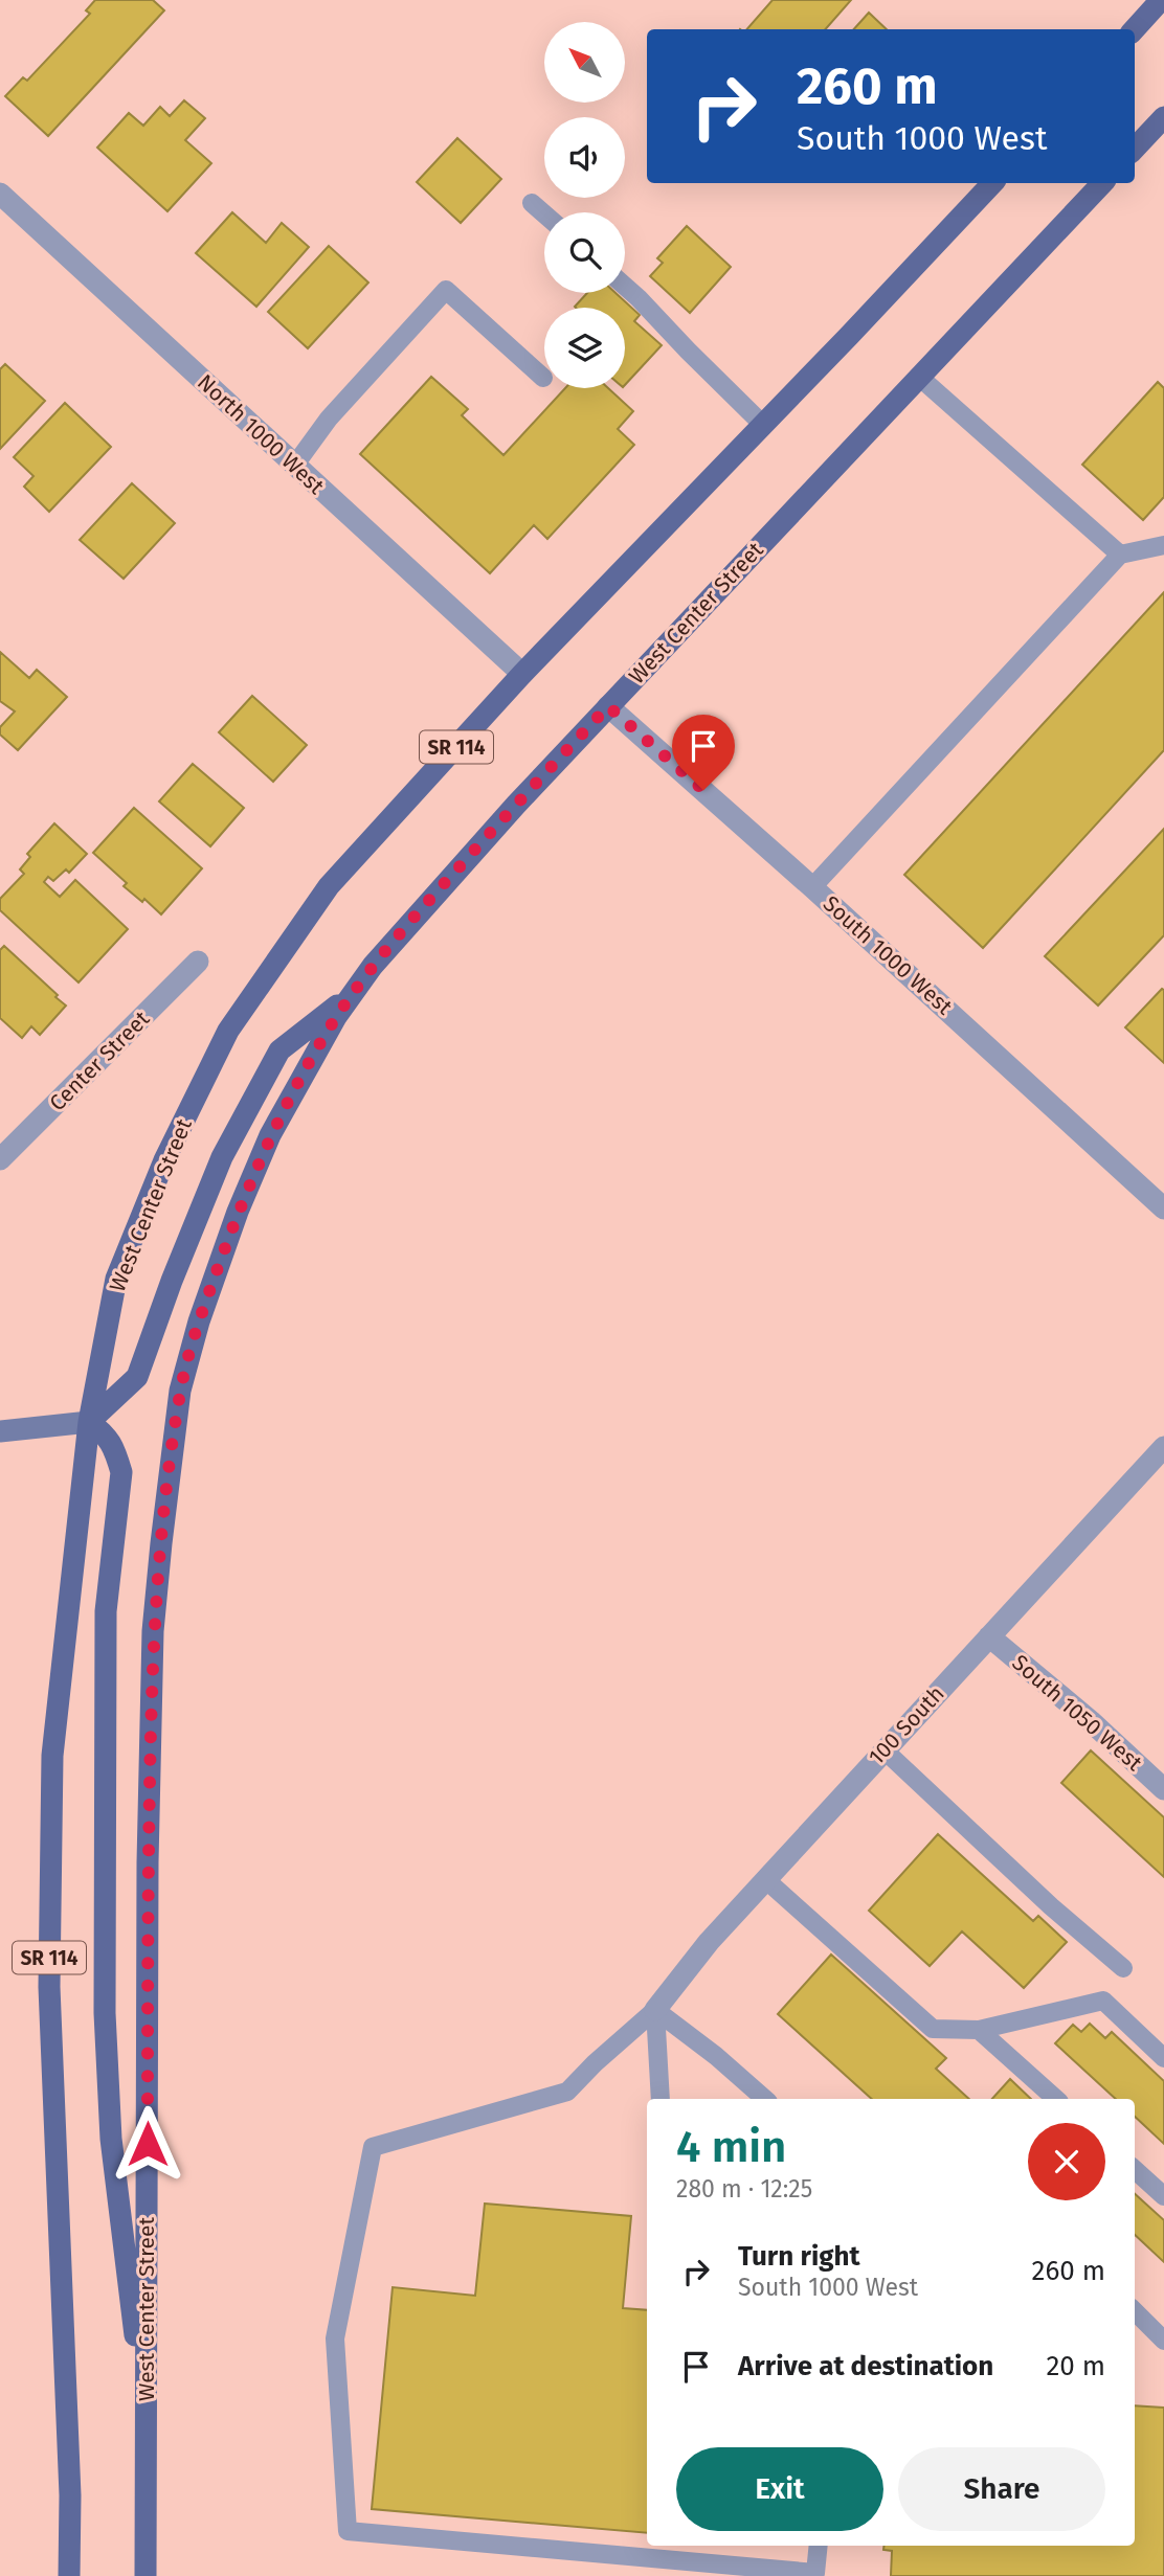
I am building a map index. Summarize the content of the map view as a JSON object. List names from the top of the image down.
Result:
{
  "streets": {
    "main road": ["West Center Street", "SR 114"],
    "street": [
      "North 1000 West",
      "South 1000 West",
      "Center Street",
      "South 1050 West",
      "100 South"
    ]
  },
  "crossings": [
    ["North 1000 West", "West Center Street"],
    ["West Center Street", "South 1000 West"],
    ["South 1050 West", "100 South"]
  ],
  "north": "top left",
  "page": {
    "turn": ["260 m", "South 1000 West"],
    "heading": ["4 min", "280 m · 12:25"],
    "list": [
      {
        "name": "Turn right",
        "note": "South 1000 West",
        "value": "260 m"
      },
      {
        "name": "Arrive at destination",
        "value": "20 m"
      }
    ],
    "buttons": ["Exit", "Share"]
  }
}
